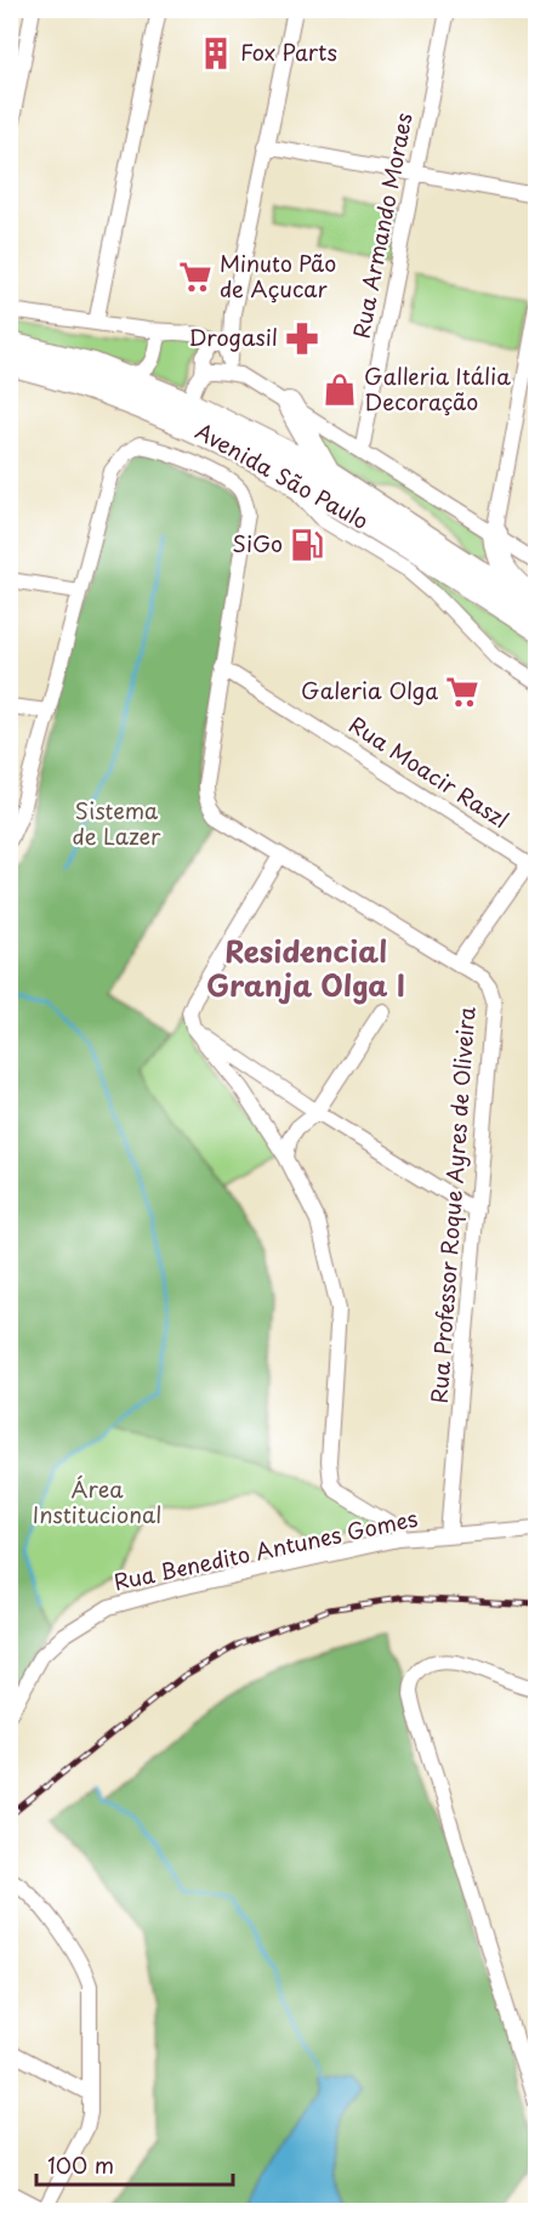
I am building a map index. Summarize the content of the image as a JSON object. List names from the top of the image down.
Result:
{
  "streets": {
    "main road": ["Avenida São Paulo"],
    "street": [
      "Rua Armando Moraes",
      "Rua Moacir Raszl",
      "Rua Professor Roque Ayres de Oliveira",
      "Rua Benedito Antunes Gomes"
    ]
  },
  "crossings": [
    ["Rua Moacir Raszl", "Rua Professor Roque Ayres de Oliveira"],
    ["Rua Professor Roque Ayres de Oliveira", "Rua Benedito Antunes Gomes"]
  ],
  "districts": ["Residencial Granja Olga I"],
  "parks": ["Sistema de Lazer", "Área Institucional"],
  "places": {
    "building": ["Fox Parts"],
    "supermarket": ["Minuto Pão de Açucar", "Galeria Olga"],
    "pharmacy": ["Drogasil"],
    "shop": ["Galleria Itália Decoração"],
    "fuel station": ["SiGo"]
  },
  "scale_bar": "100 m"
}
